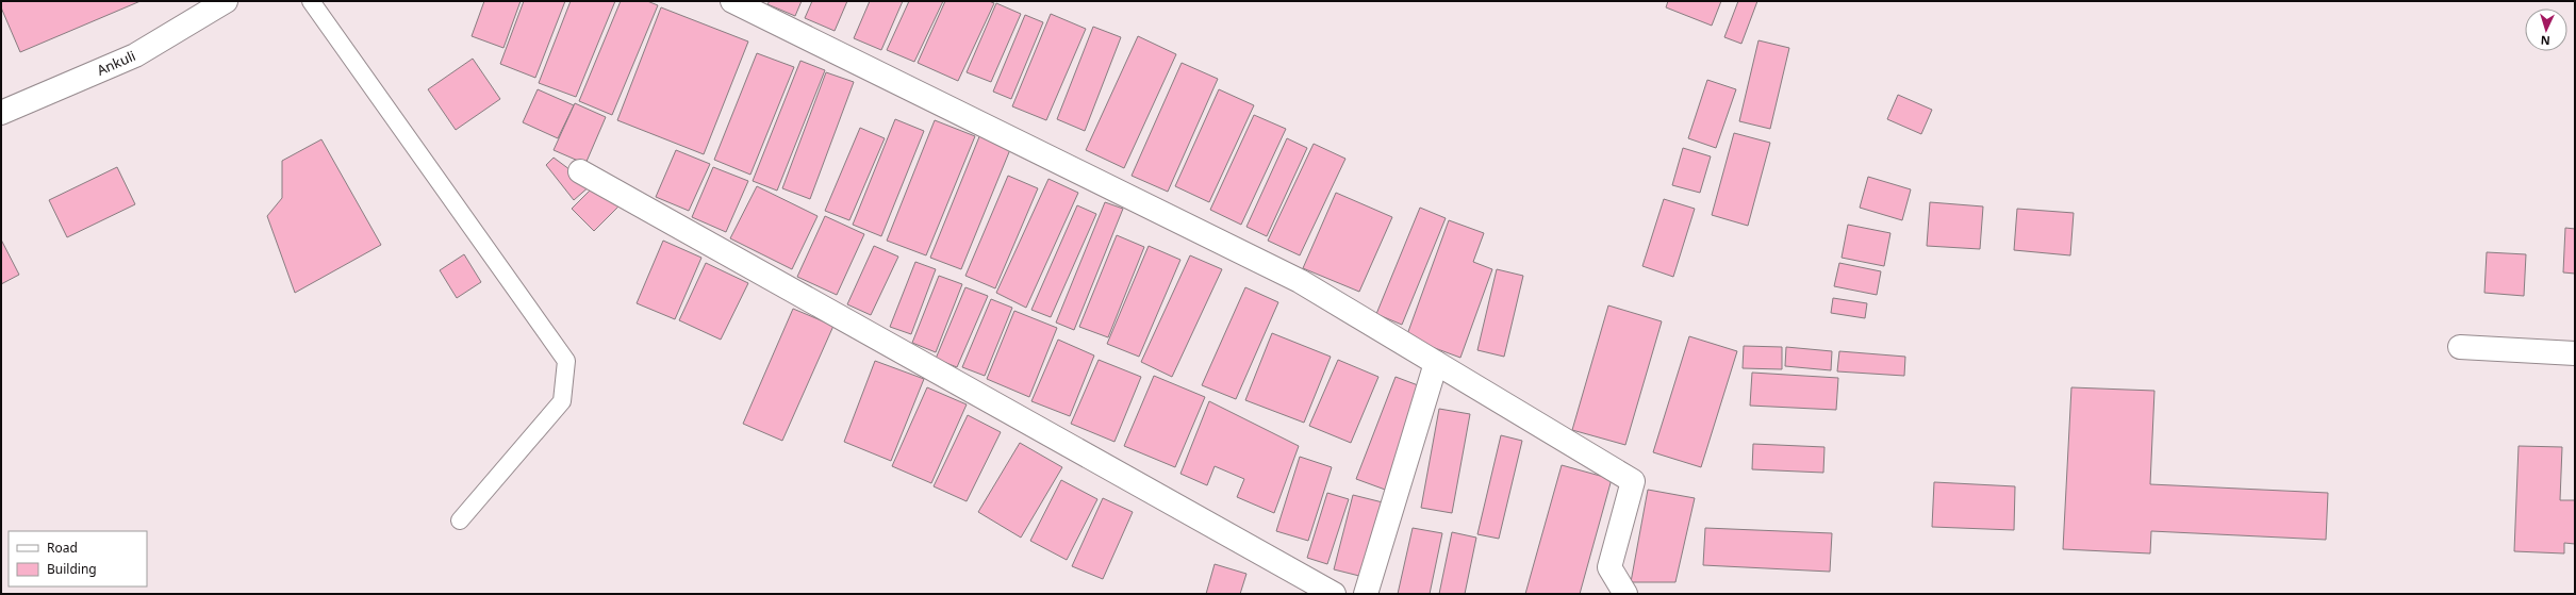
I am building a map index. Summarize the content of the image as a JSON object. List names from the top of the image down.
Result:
{
  "streets": {
    "street": ["Ankuli"]
  },
  "legend": ["Road", "Building"],
  "north": "bottom"
}
